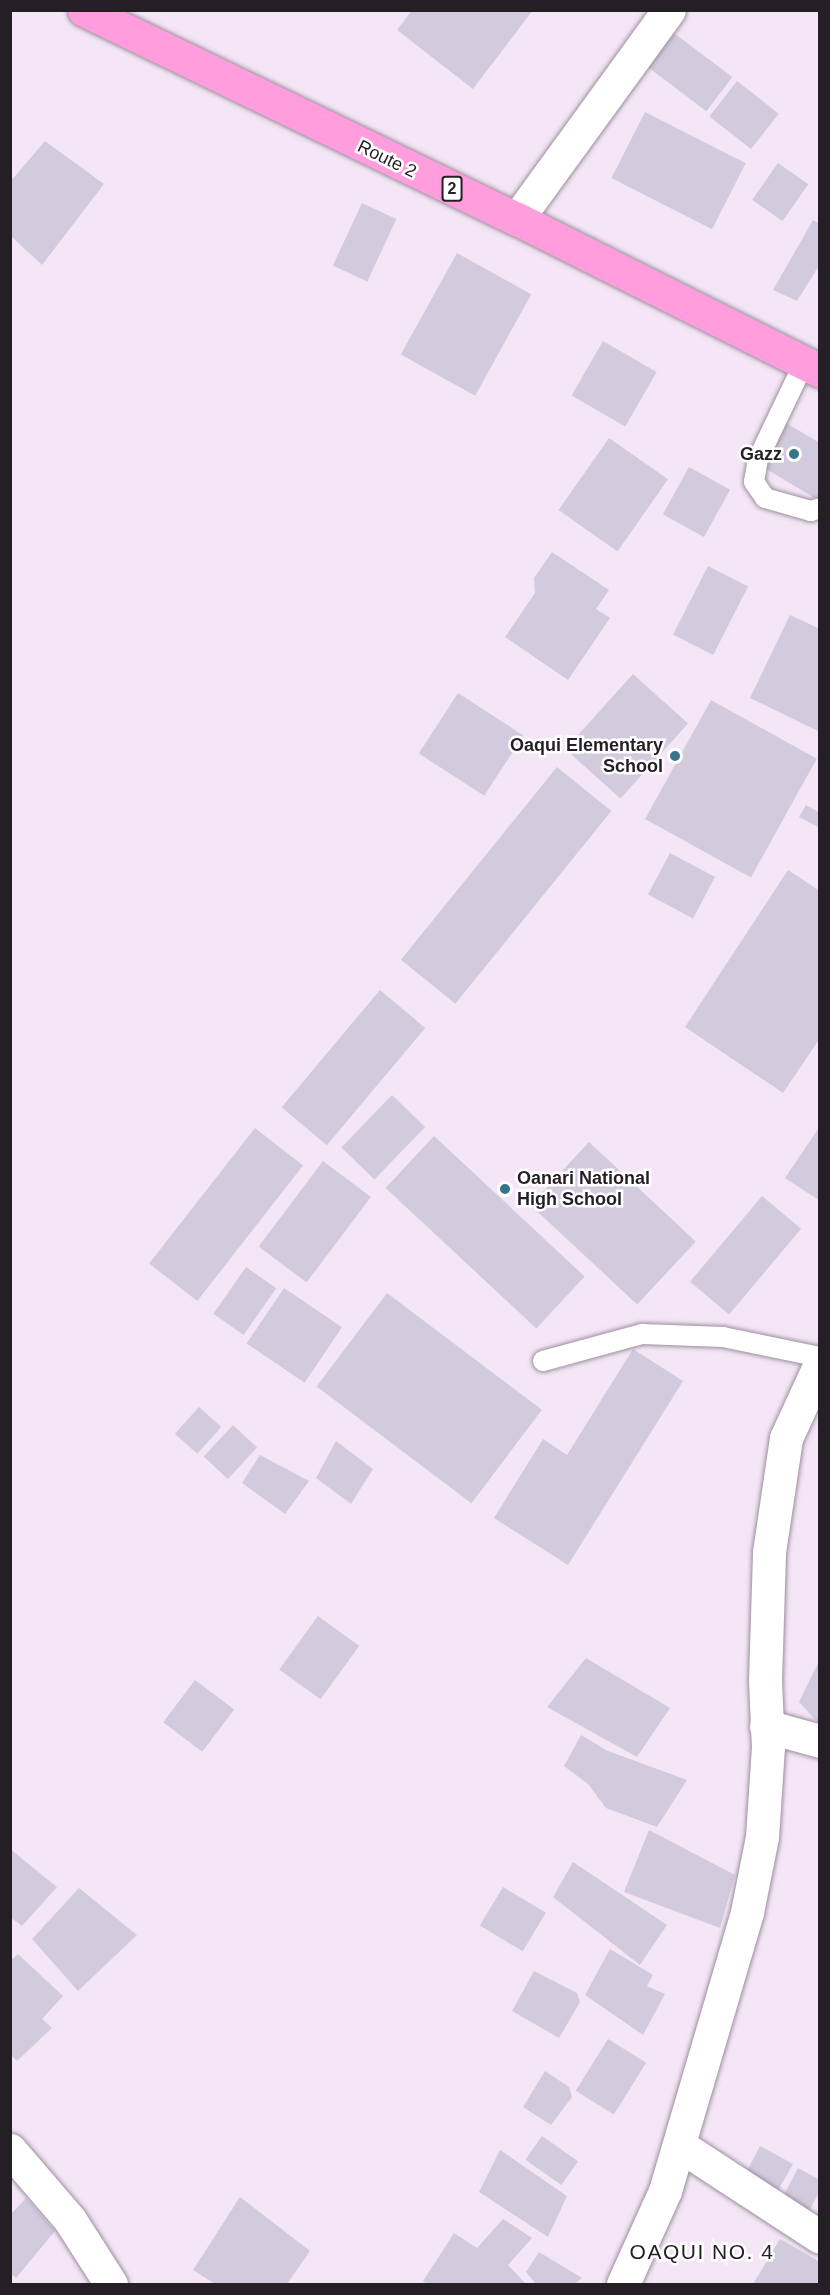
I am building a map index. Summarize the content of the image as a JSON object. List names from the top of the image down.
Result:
{
  "streets": {
    "highway": ["Route 2", "2"]
  },
  "districts": ["OAQUI NO. 4"],
  "places": ["Gazz", "Oaqui Elementary School", "Oanari National High School"]
}
